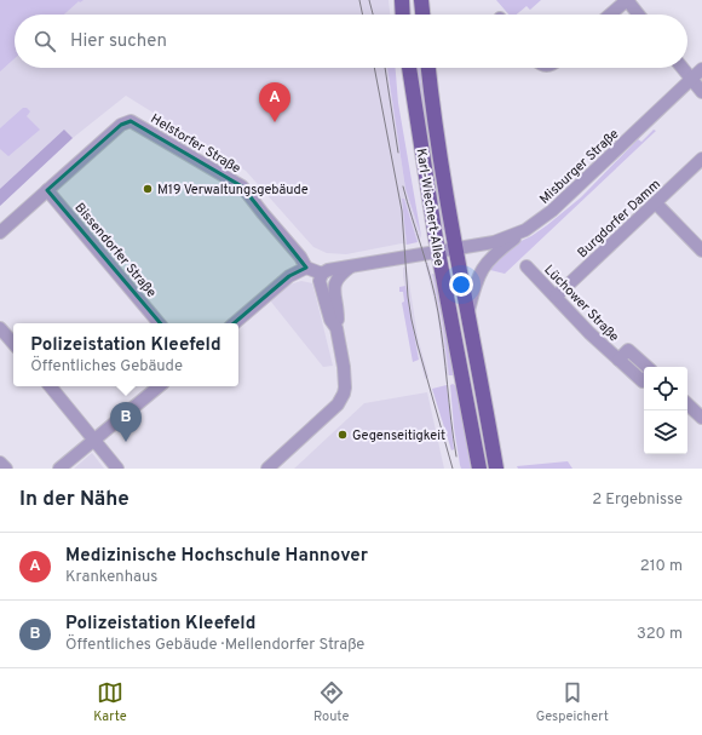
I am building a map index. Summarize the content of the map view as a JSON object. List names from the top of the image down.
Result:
{
  "streets": {
    "main road": ["Karl-Wiechert-Allee"],
    "street": [
      "Helstorfer Straße",
      "Misburger Straße",
      "Burgdorfer Damm",
      "Bissendorfer Straße",
      "Lüchower Straße"
    ]
  },
  "crossings": [
    ["Helstorfer Straße", "Bissendorfer Straße"],
    ["Misburger Straße", "Karl-Wiechert-Allee"],
    ["Burgdorfer Damm", "Lüchower Straße"]
  ],
  "places": ["M19 Verwaltungsgebäude", "Gegenseitigkeit"],
  "page": {
    "search": "Hier suchen",
    "pins": ["A", "B"],
    "popup": ["Polizeistation Kleefeld", "Öffentliches Gebäude"],
    "heading": ["In der Nähe", "2 Ergebnisse"],
    "list": [
      {
        "mark": "A",
        "name": "Medizinische Hochschule Hannover",
        "note": "Krankenhaus",
        "value": "210 m"
      },
      {
        "mark": "B",
        "name": "Polizeistation Kleefeld",
        "note": "Öffentliches Gebäude · Mellendorfer Straße",
        "value": "320 m"
      }
    ],
    "nav": ["Karte", "Route", "Gespeichert"]
  }
}
